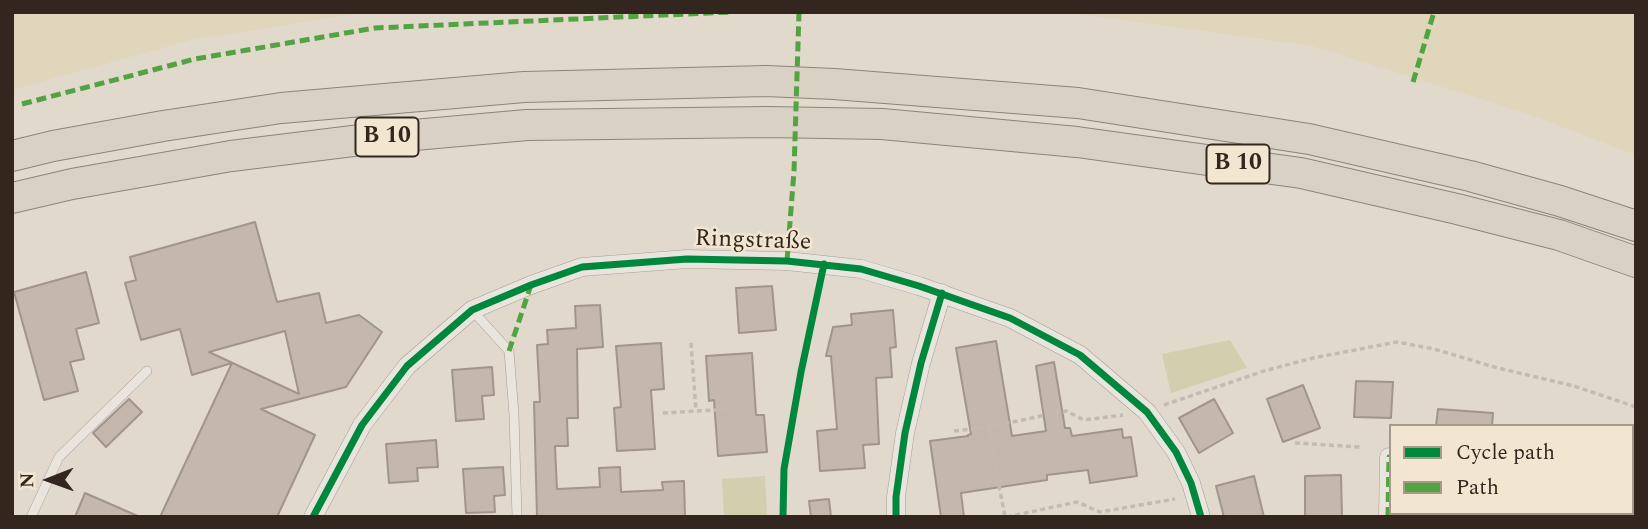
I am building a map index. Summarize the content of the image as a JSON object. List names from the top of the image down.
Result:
{
  "streets": {
    "highway": ["B 10"],
    "street": ["Ringstraße"]
  },
  "legend": ["Cycle path", "Path"],
  "north": "left"
}
